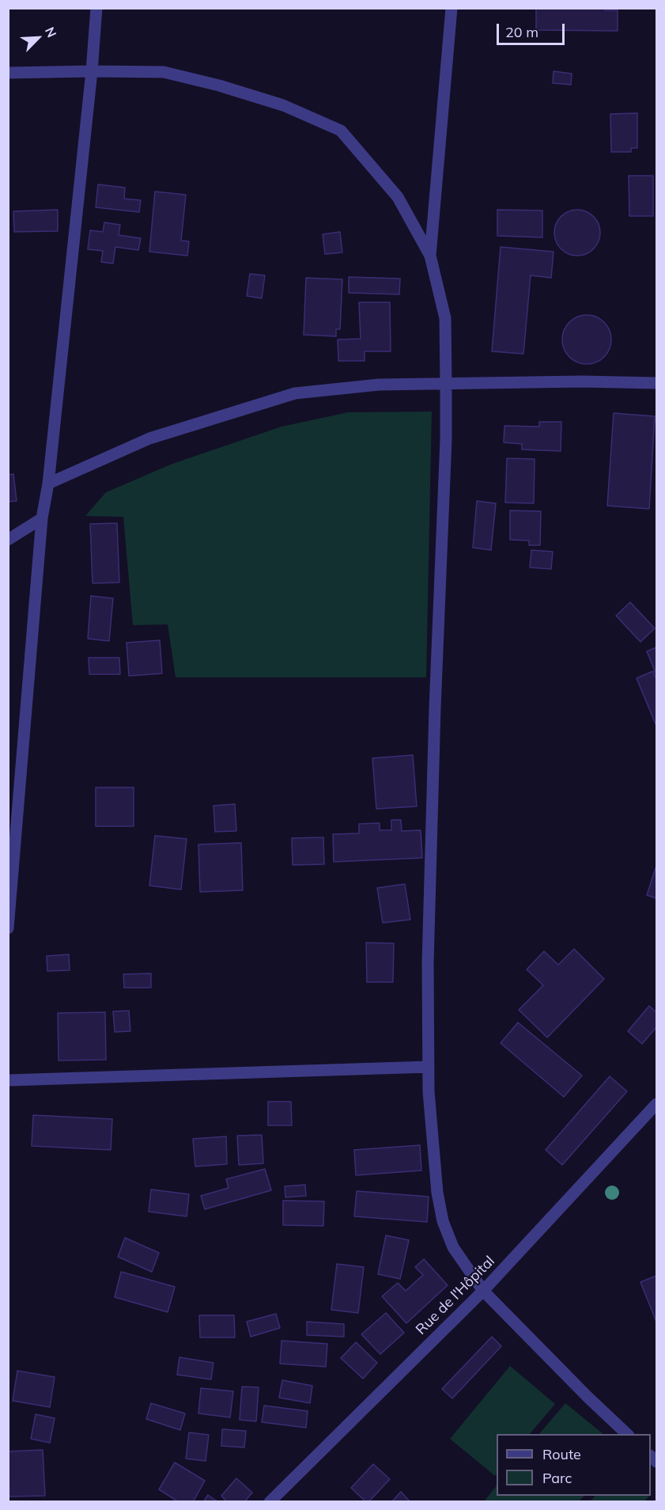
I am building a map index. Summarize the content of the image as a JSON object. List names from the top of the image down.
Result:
{
  "streets": {
    "street": ["Rue de l'Hôpital"]
  },
  "legend": ["Route", "Parc"],
  "scale_bar": "20 m",
  "north": "top right"
}
